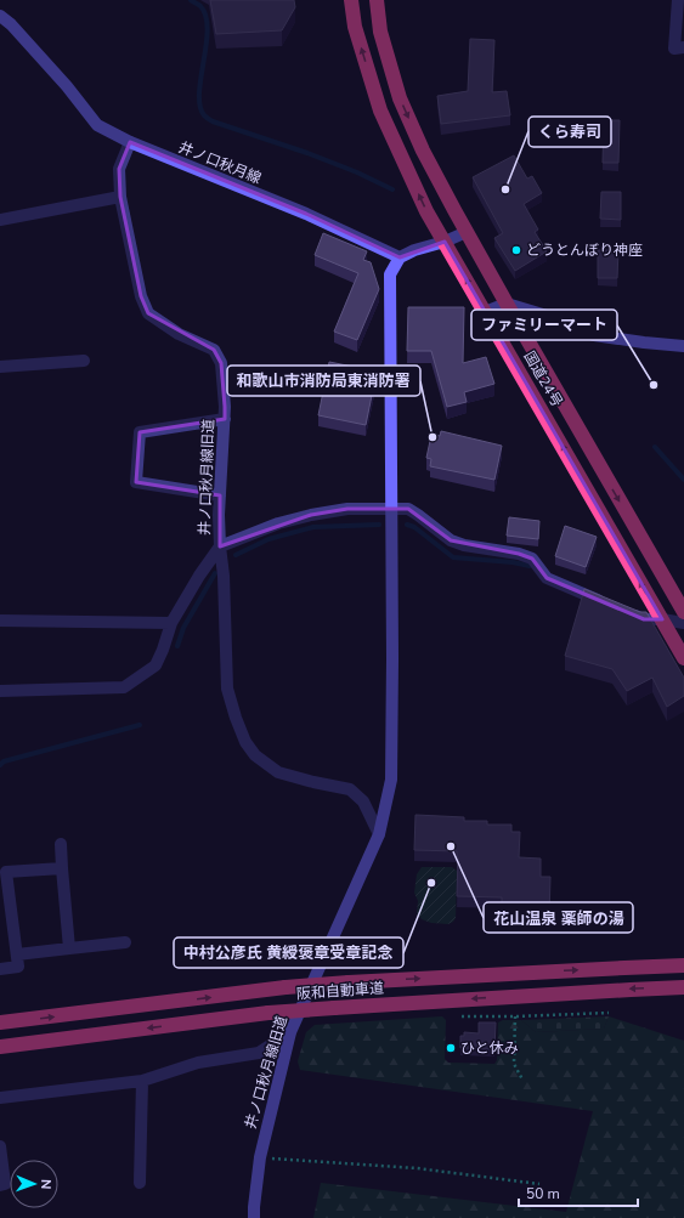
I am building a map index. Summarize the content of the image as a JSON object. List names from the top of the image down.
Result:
{
  "streets": {
    "highway": ["国道24号", "阪和自動車道"],
    "street": ["井ノ口秋月線", "井ノ口秋月線旧道"]
  },
  "crossings": [
    ["井ノ口秋月線", "井ノ口秋月線旧道"]
  ],
  "places": [
    "くら寿司",
    "どうとんぼり神座",
    "ファミリーマート",
    "和歌山市消防局東消防署",
    "花山温泉 薬師の湯",
    "中村公彦氏 黄綬褒章受章記念",
    "ひと休み"
  ],
  "scale_bar": "50 m",
  "north": "right"
}
